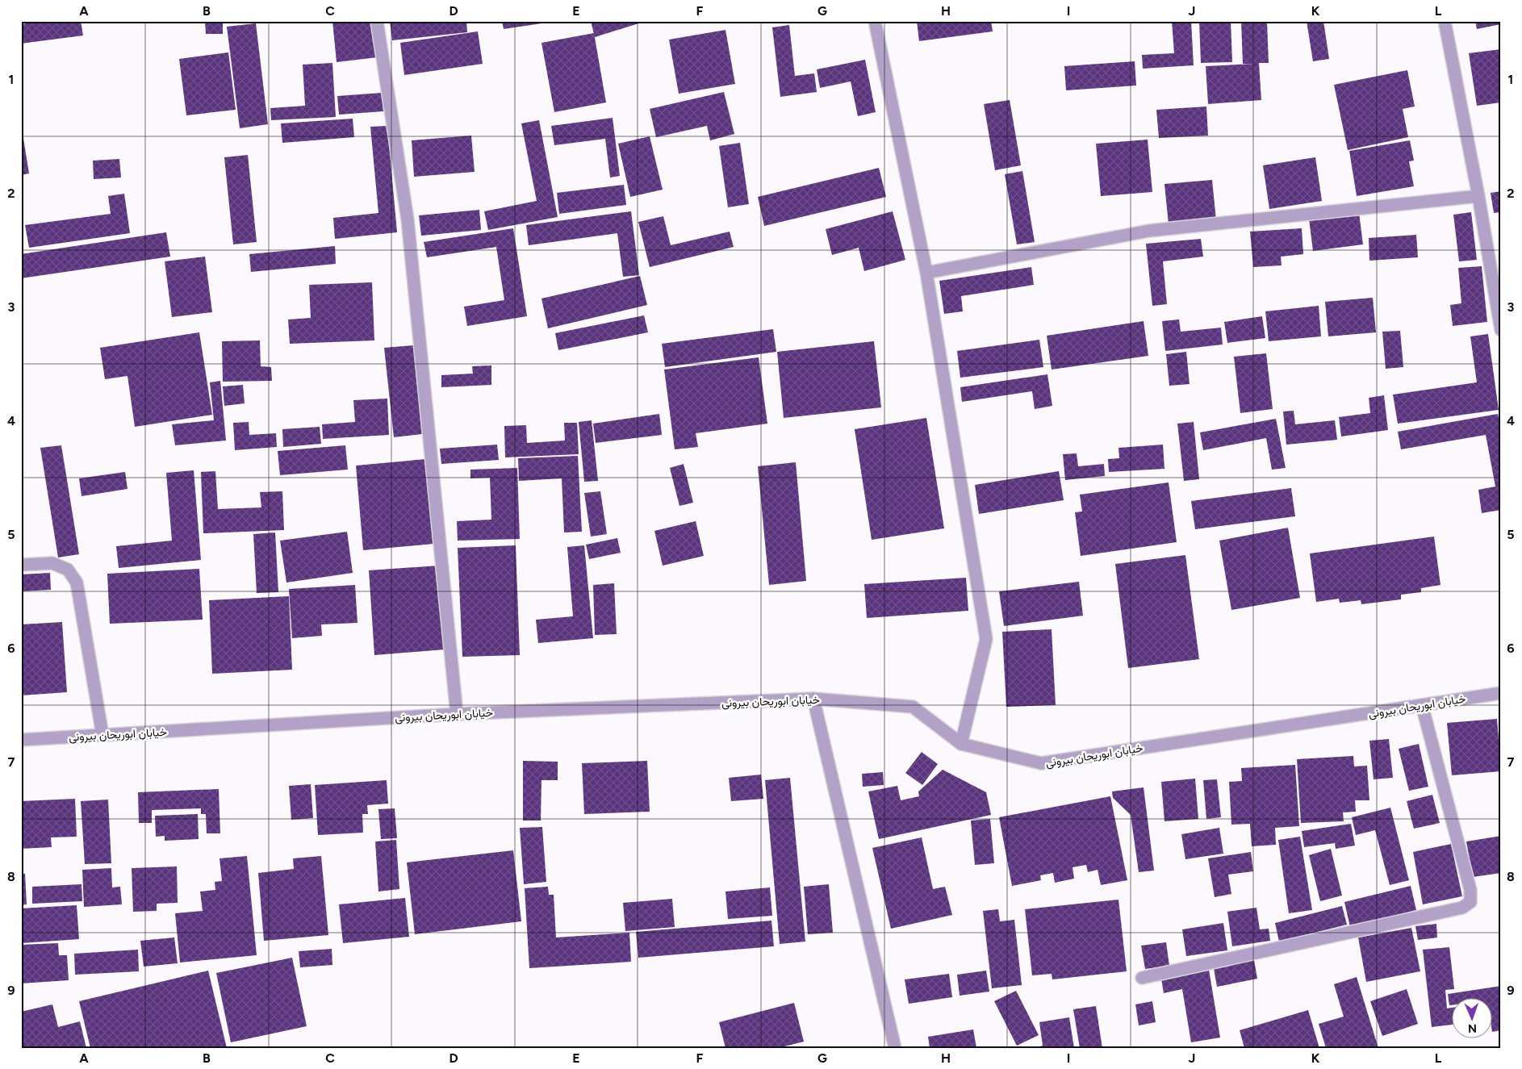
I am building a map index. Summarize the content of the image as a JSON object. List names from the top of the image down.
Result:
{
  "streets": {
    "street": ["خیابان ابوریحان بیرونی"]
  },
  "north": "bottom",
  "grid": {
    "columns": [
      "A",
      "B",
      "C",
      "D",
      "E",
      "F",
      "G",
      "H",
      "I",
      "J",
      "K",
      "L"
    ],
    "rows": [
      "1",
      "2",
      "3",
      "4",
      "5",
      "6",
      "7",
      "8",
      "9"
    ]
  }
}
